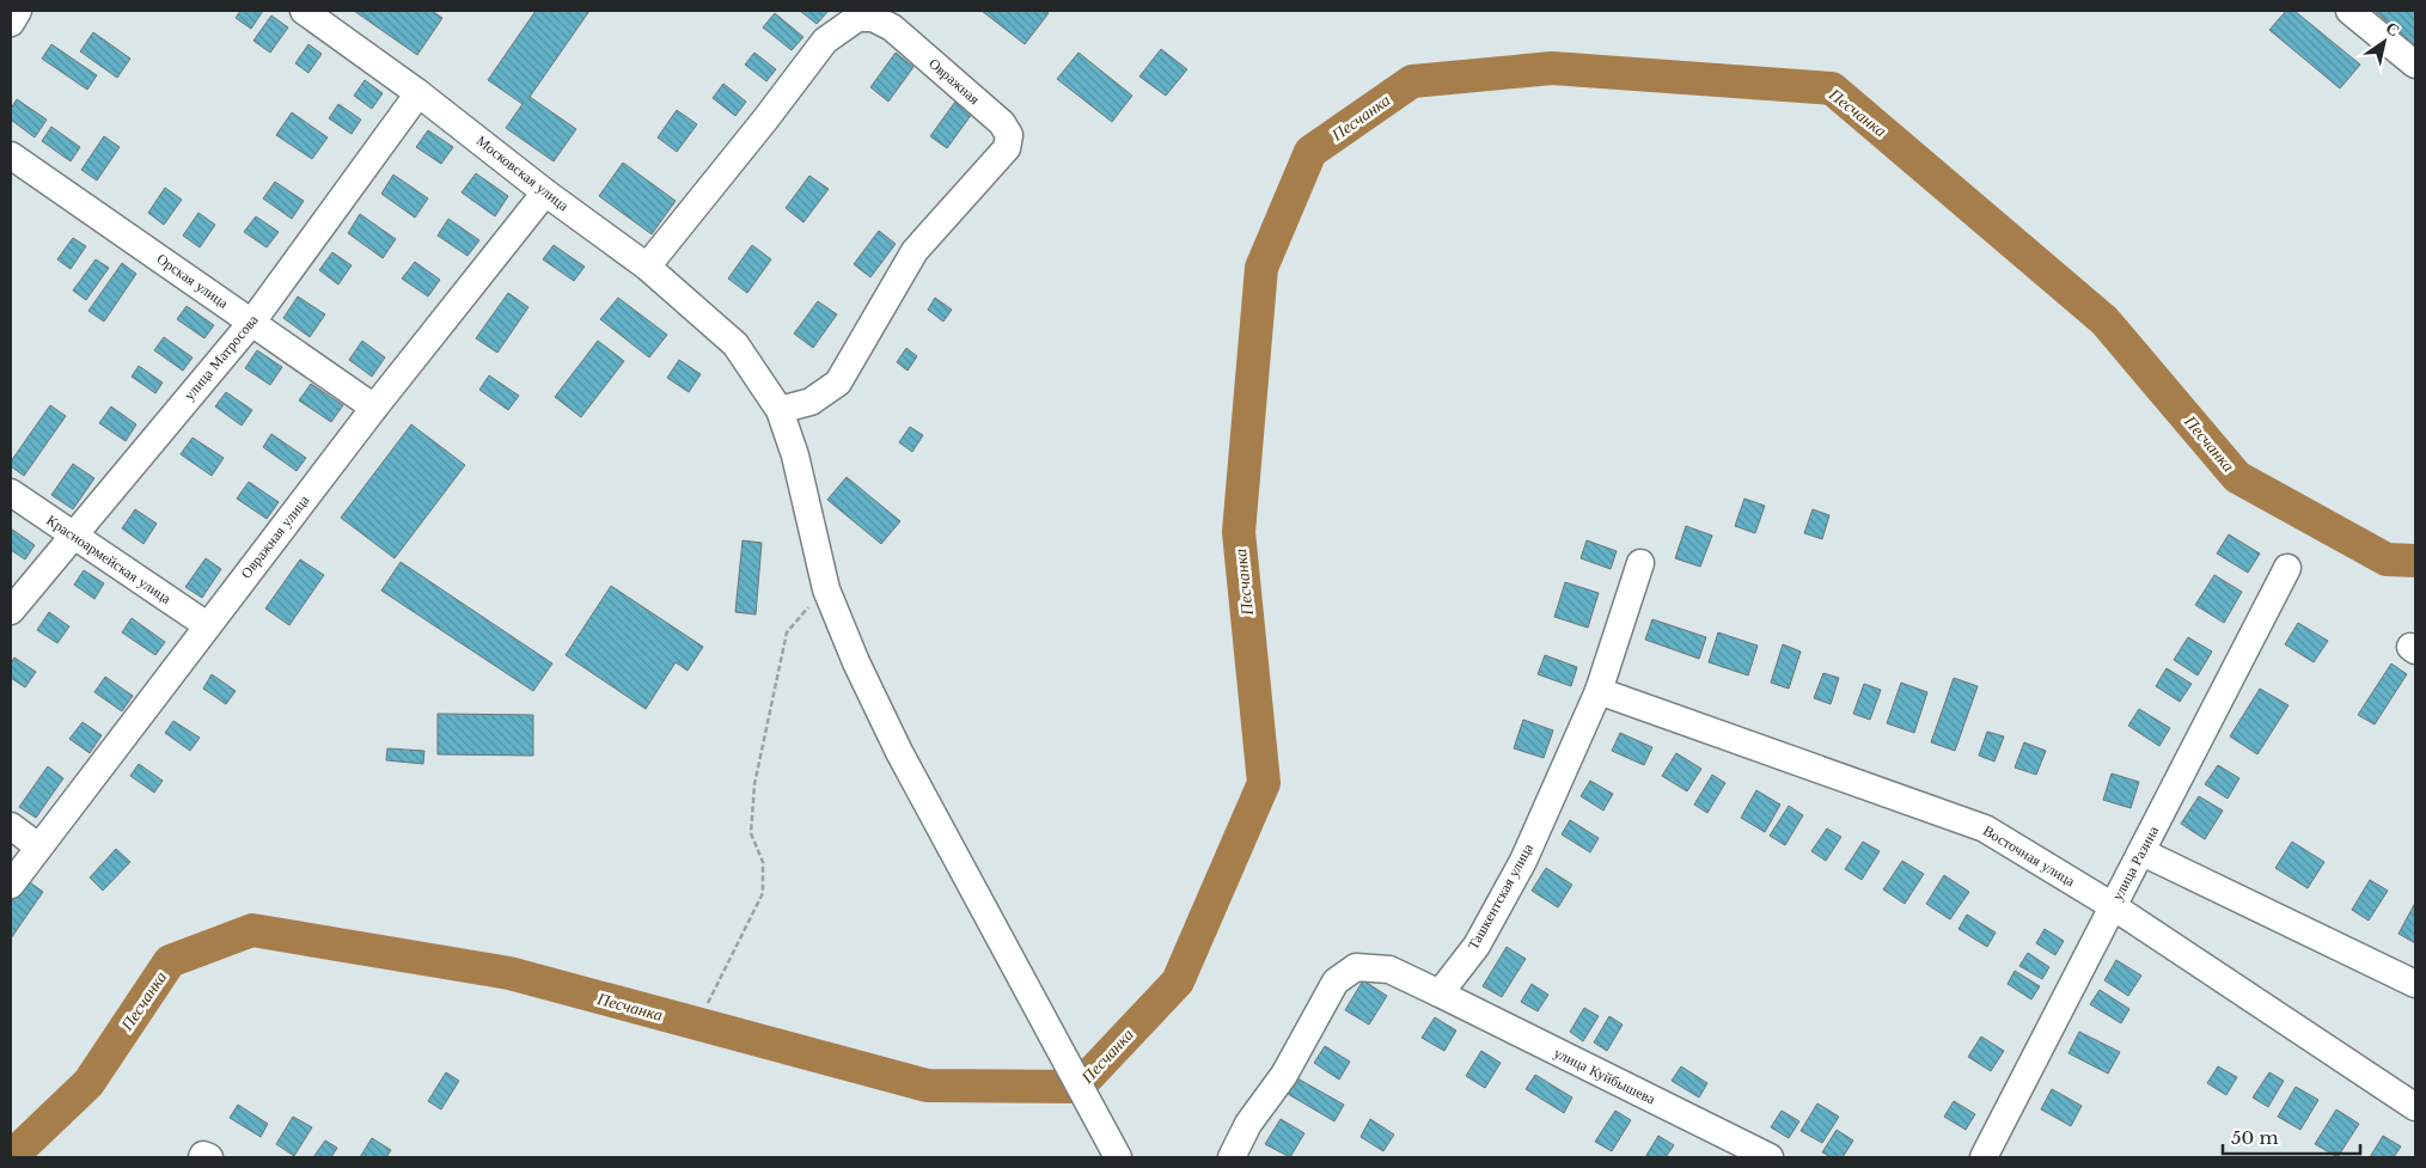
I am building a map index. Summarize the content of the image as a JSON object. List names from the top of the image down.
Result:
{
  "streets": {
    "street": [
      "Овражная",
      "Московская улица",
      "Орская улица",
      "улица Матросова",
      "Овражная улица",
      "Красноармейская улица",
      "Восточная улица",
      "улица Разина",
      "Ташкентская улица",
      "улица Куйбышева"
    ]
  },
  "crossings": [
    ["Овражная", "Московская улица"],
    ["Московская улица", "улица Матросова"],
    ["Московская улица", "Овражная улица"],
    ["Орская улица", "улица Матросова"],
    ["Орская улица", "Овражная улица"],
    ["улица Матросова", "Красноармейская улица"],
    ["Овражная улица", "Красноармейская улица"],
    ["Восточная улица", "улица Разина"],
    ["Восточная улица", "Ташкентская улица"],
    ["Ташкентская улица", "улица Куйбышева"]
  ],
  "water": ["Песчанка"],
  "scale_bar": "50 m",
  "north": "top right"
}
